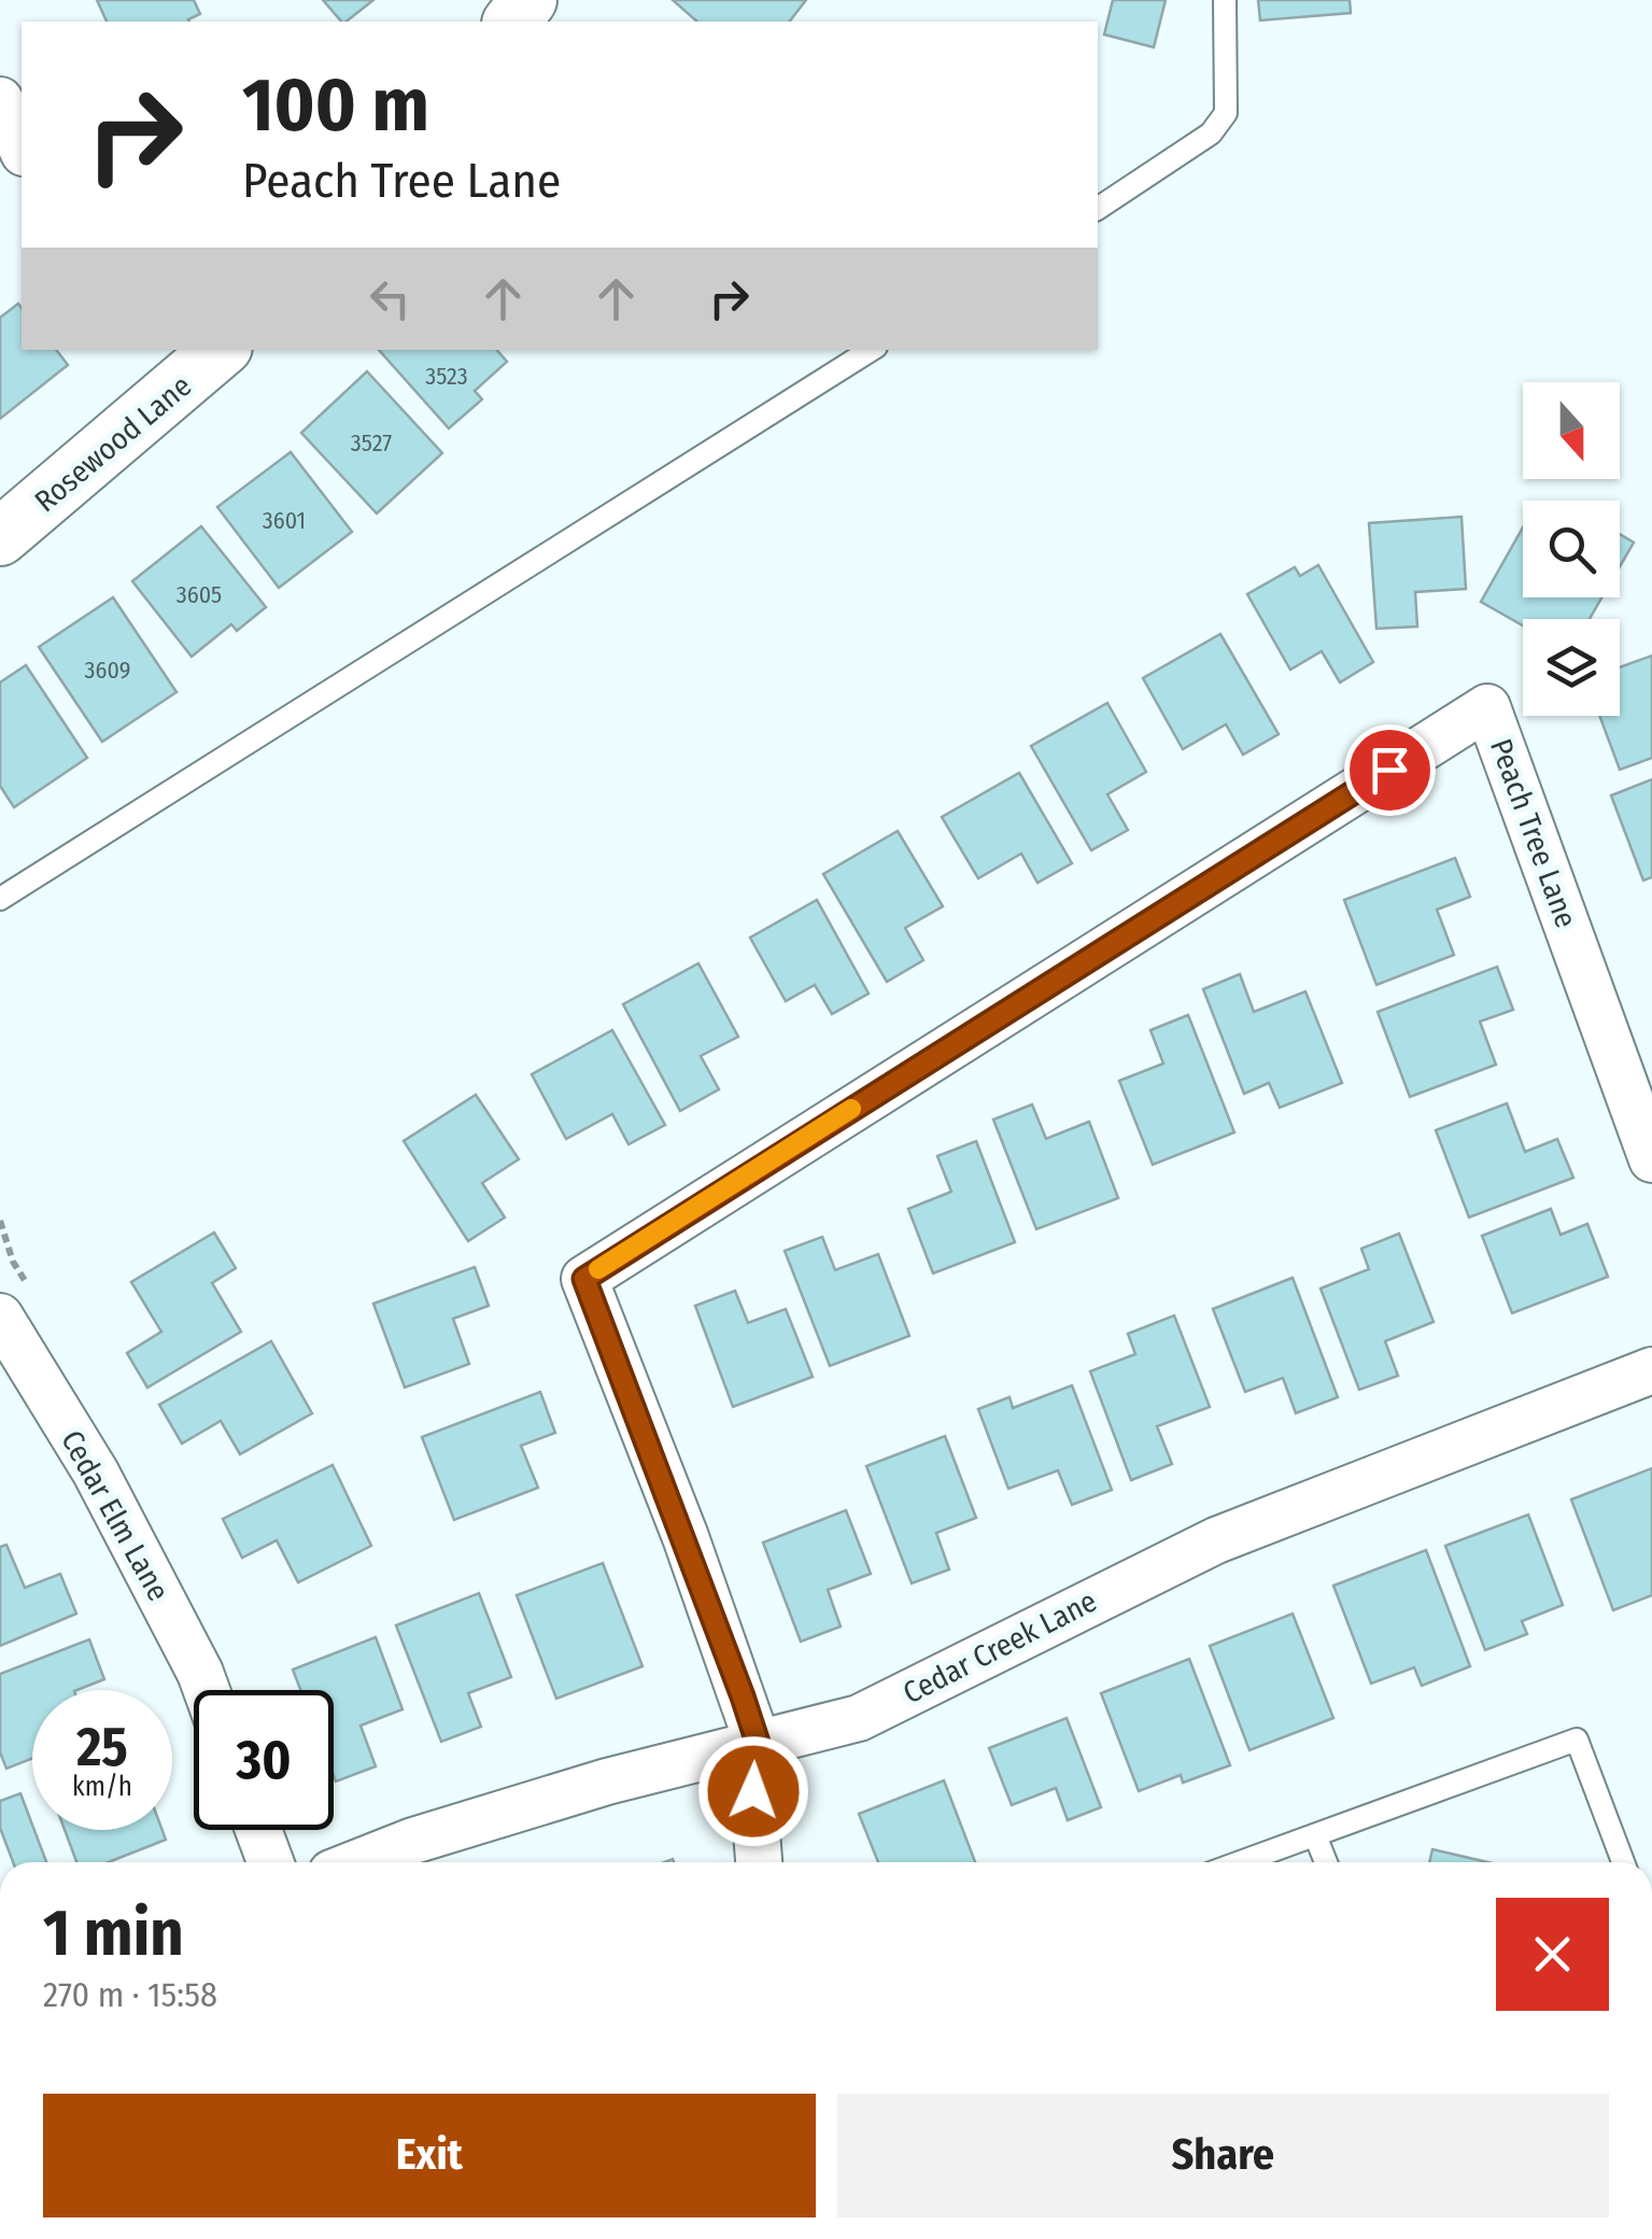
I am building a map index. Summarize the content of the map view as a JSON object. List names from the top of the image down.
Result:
{
  "streets": {
    "street": [
      "Rosewood Lane",
      "Peach Tree Lane",
      "Cedar Elm Lane",
      "Cedar Creek Lane"
    ]
  },
  "crossings": [
    ["Peach Tree Lane", "Cedar Creek Lane"]
  ],
  "house_numbers": [
    "3523",
    "3527",
    "3601",
    "3605",
    "3609"
  ],
  "north": "bottom",
  "page": {
    "turn": ["100 m", "Peach Tree Lane"],
    "speed": "25 km/h",
    "limit": "30",
    "heading": ["1 min", "270 m · 15:58"],
    "buttons": ["Exit", "Share"]
  }
}
